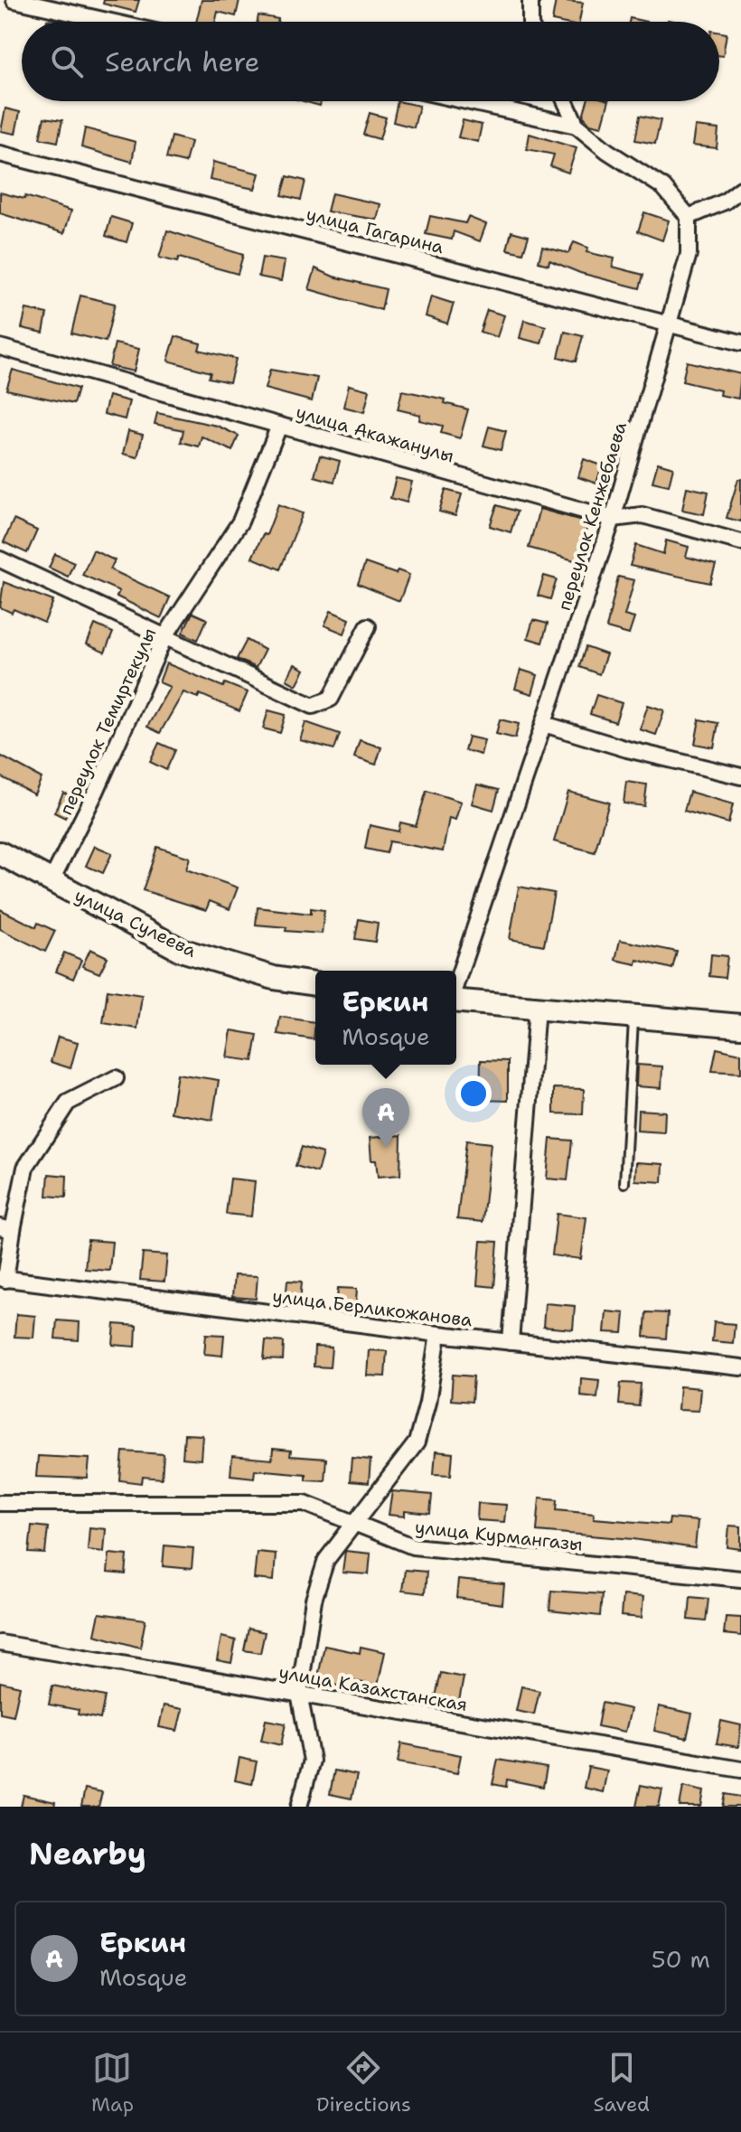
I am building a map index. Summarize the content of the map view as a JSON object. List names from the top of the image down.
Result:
{
  "streets": {
    "main road": ["улица Сулеева"],
    "street": [
      "улица Гагарина",
      "улица Акажанулы",
      "переулок Кенжебаева",
      "переулок Темиртекулы",
      "улица Берликожанова",
      "улица Курмангазы",
      "улица Казахстанская"
    ]
  },
  "crossings": [
    ["улица Гагарина", "переулок Кенжебаева"],
    ["улица Акажанулы", "переулок Кенжебаева"],
    ["улица Акажанулы", "переулок Темиртекулы"],
    ["переулок Темиртекулы", "улица Сулеева"]
  ],
  "page": {
    "search": "Search here",
    "popup": ["Еркин", "Mosque"],
    "pins": "A",
    "heading": "Nearby",
    "list": [
      {
        "mark": "A",
        "name": "Еркин",
        "note": "Mosque",
        "value": "50 m"
      }
    ],
    "nav": ["Map", "Directions", "Saved"]
  }
}
